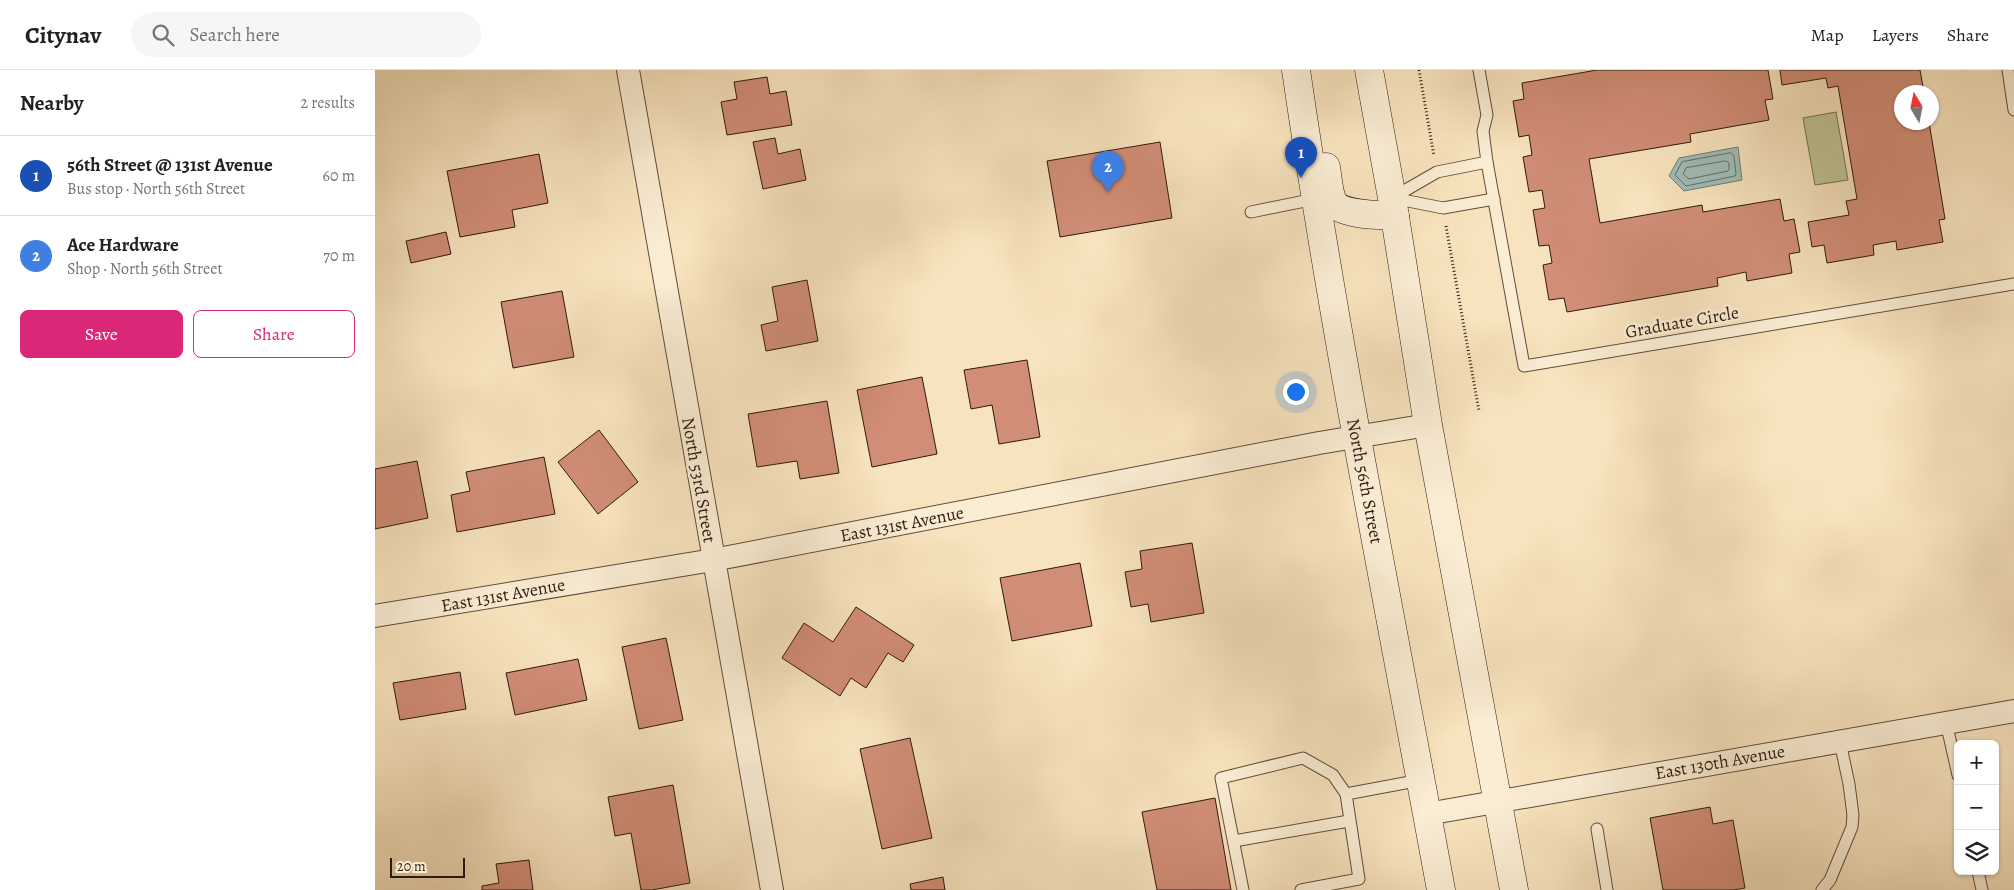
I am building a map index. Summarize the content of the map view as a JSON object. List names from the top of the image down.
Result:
{
  "streets": {
    "main road": ["North 56th Street"],
    "street": ["North 53rd Street", "East 131st Avenue", "East 130th Avenue"],
    "lane": ["Graduate Circle"]
  },
  "crossings": [
    ["North 53rd Street", "East 131st Avenue"],
    ["North 56th Street", "East 131st Avenue"],
    ["North 56th Street", "East 130th Avenue"]
  ],
  "scale_bar": "20 m",
  "north": "top",
  "page": {
    "header": "Citynav",
    "search": "Search here",
    "nav": ["Map", "Layers", "Share"],
    "heading": ["Nearby", "2 results"],
    "list": [
      {
        "mark": "1",
        "name": "56th Street @ 131st Avenue",
        "note": "Bus stop · North 56th Street",
        "value": "60 m"
      },
      {
        "mark": "2",
        "name": "Ace Hardware",
        "note": "Shop · North 56th Street",
        "value": "70 m"
      }
    ],
    "pins": ["1", "2"],
    "buttons": ["Save", "Share"],
    "map_buttons": ["+", "−"],
    "scale": "20 m"
  }
}
